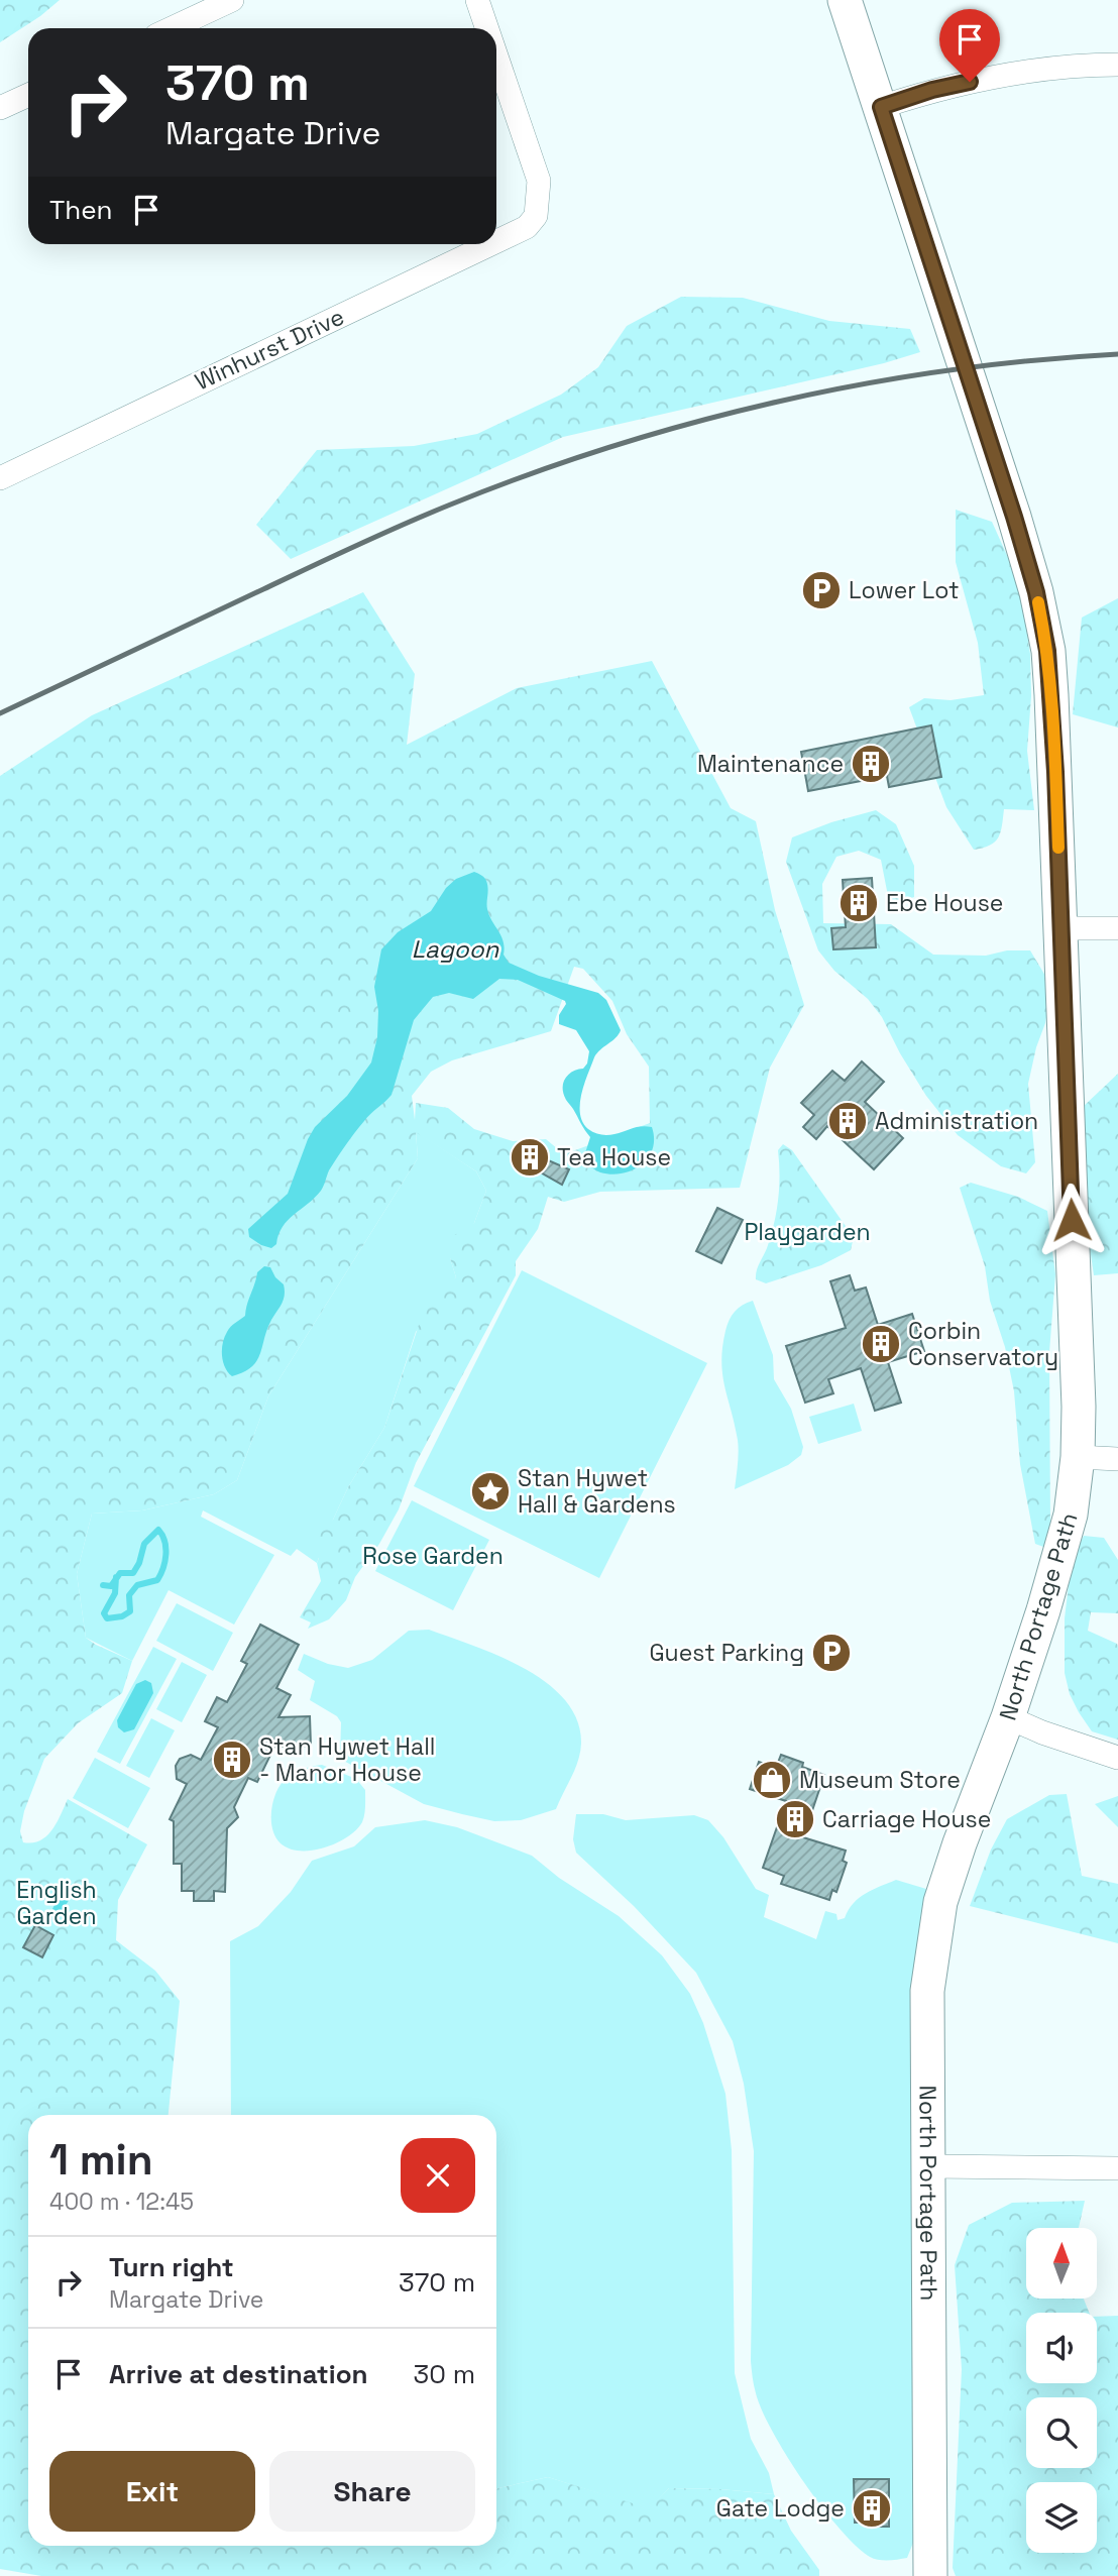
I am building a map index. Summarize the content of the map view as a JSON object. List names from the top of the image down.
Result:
{
  "streets": {
    "main road": ["North Portage Path"],
    "street": ["Winhurst Drive"]
  },
  "water": ["Lagoon"],
  "parks": ["Playgarden", "Rose Garden", "English Garden"],
  "places": {
    "parking": ["Lower Lot", "Guest Parking"],
    "building": [
      "Maintenance",
      "Ebe House",
      "Administration",
      "Tea House",
      "Corbin Conservatory",
      "Stan Hywet Hall - Manor House",
      "Carriage House",
      "Gate Lodge"
    ],
    "place": ["Stan Hywet Hall & Gardens"],
    "shop": ["Museum Store"]
  },
  "north": "top",
  "page": {
    "turn": ["370 m", "Margate Drive"],
    "then": "Then",
    "heading": ["1 min", "400 m · 12:45"],
    "list": [
      {
        "name": "Turn right",
        "note": "Margate Drive",
        "value": "370 m"
      },
      {
        "name": "Arrive at destination",
        "value": "30 m"
      }
    ],
    "buttons": ["Exit", "Share"]
  }
}
